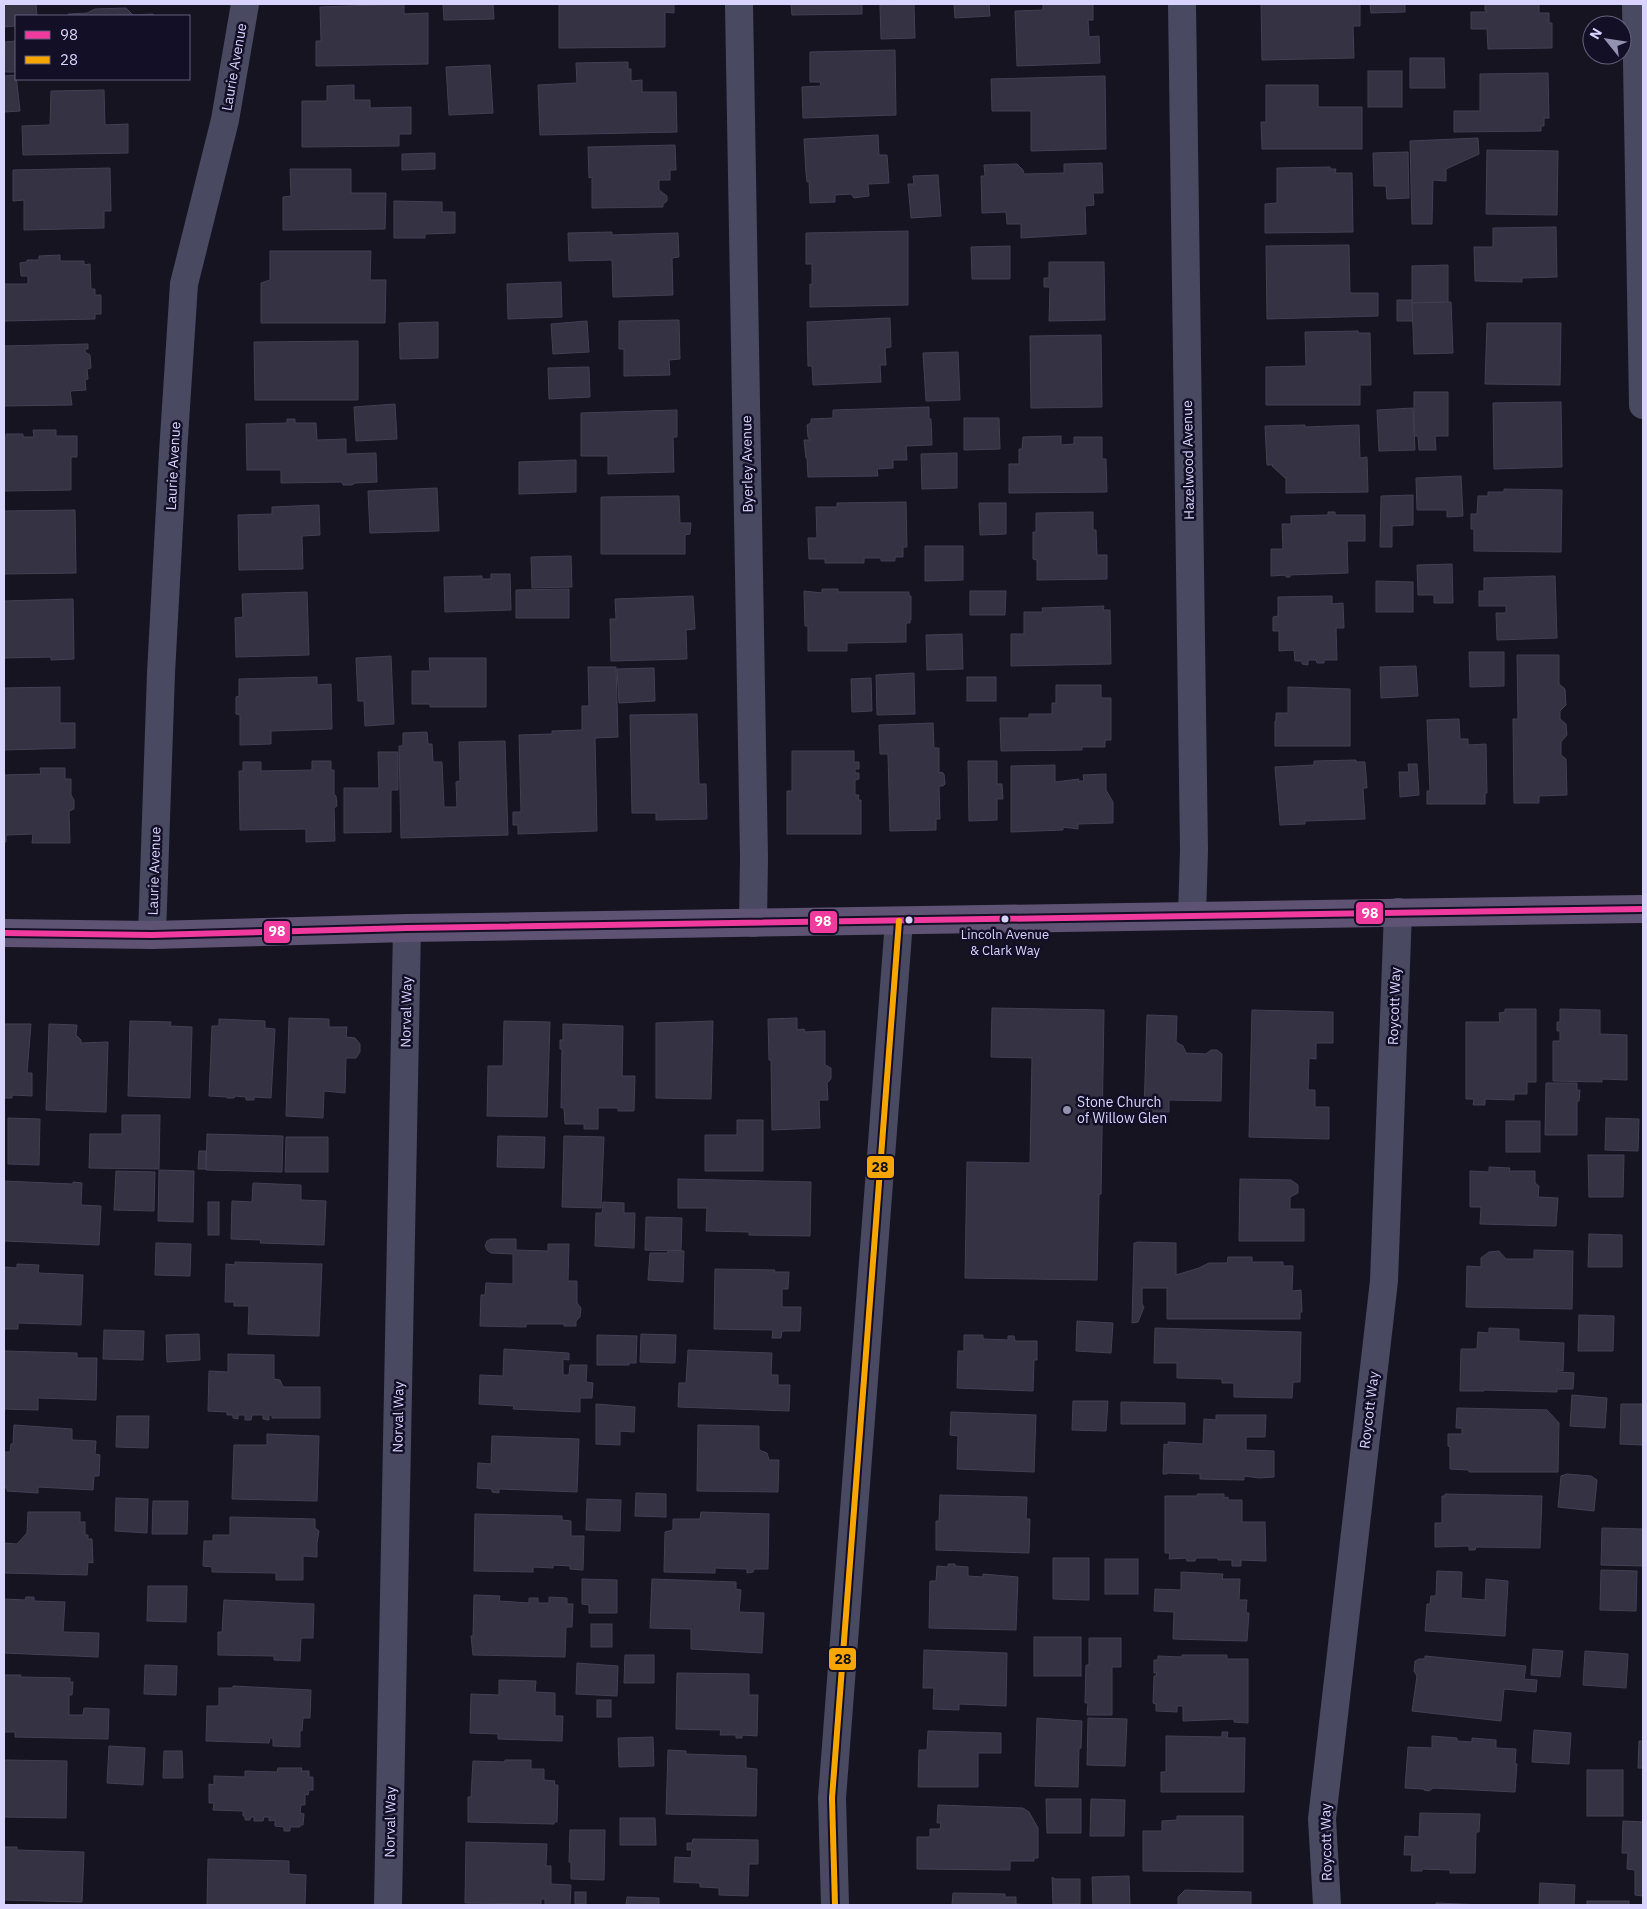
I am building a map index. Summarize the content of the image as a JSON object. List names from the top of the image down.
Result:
{
  "streets": {
    "street": [
      "Laurie Avenue",
      "Hazelwood Avenue",
      "Byerley Avenue",
      "Roycott Way",
      "Norval Way"
    ]
  },
  "places": ["Lincoln Avenue & Clark Way", "Stone Church of Willow Glen"],
  "lines": ["transit line 98", "transit line 28"],
  "legend": ["98", "28"],
  "north": "top left"
}
